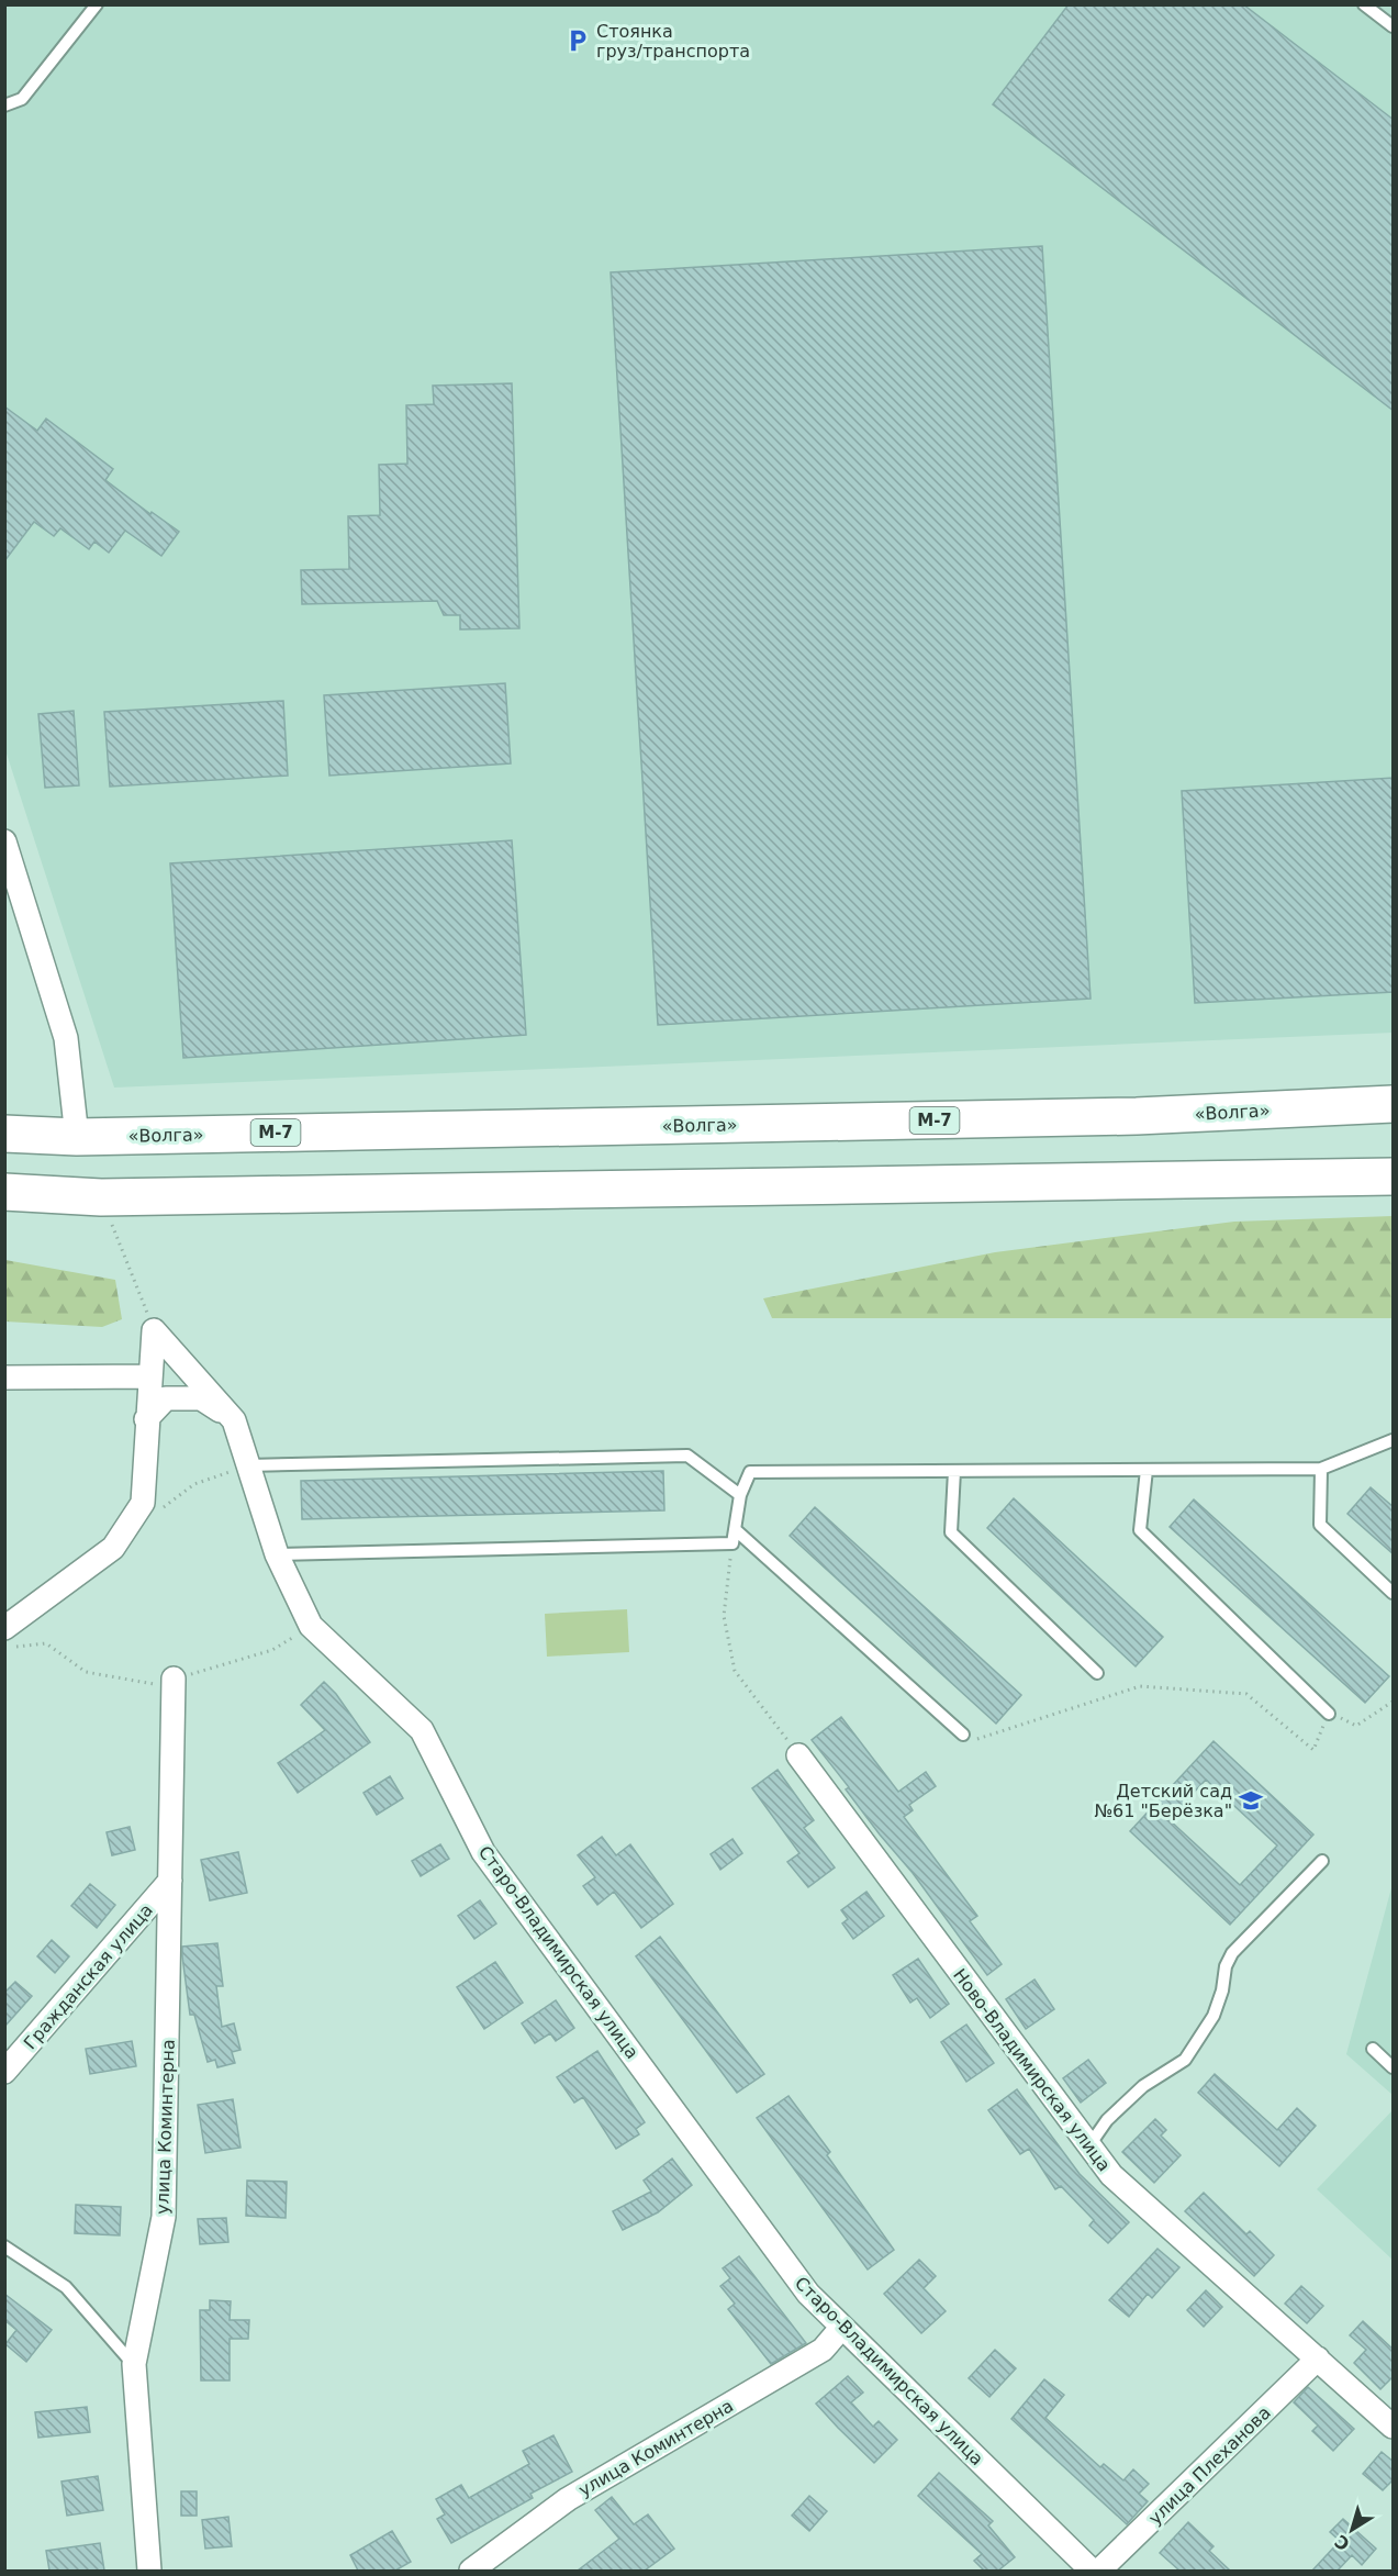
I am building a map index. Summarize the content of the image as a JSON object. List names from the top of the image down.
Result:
{
  "streets": {
    "highway": ["«Волга»", "М-7"],
    "street": [
      "Старо-Владимирская улица",
      "Гражданская улица",
      "Ново-Владимирская улица",
      "улица Коминтерна",
      "улица Плеханова"
    ]
  },
  "crossings": [
    ["Старо-Владимирская улица", "улица Коминтерна"],
    ["Старо-Владимирская улица", "улица Плеханова"],
    ["Гражданская улица", "улица Коминтерна"],
    ["Ново-Владимирская улица", "улица Плеханова"]
  ],
  "places": {
    "parking": ["Стоянка груз/транспорта"],
    "school or university": ["Детский сад №61 \"Берёзка\""]
  },
  "north": "bottom left"
}
